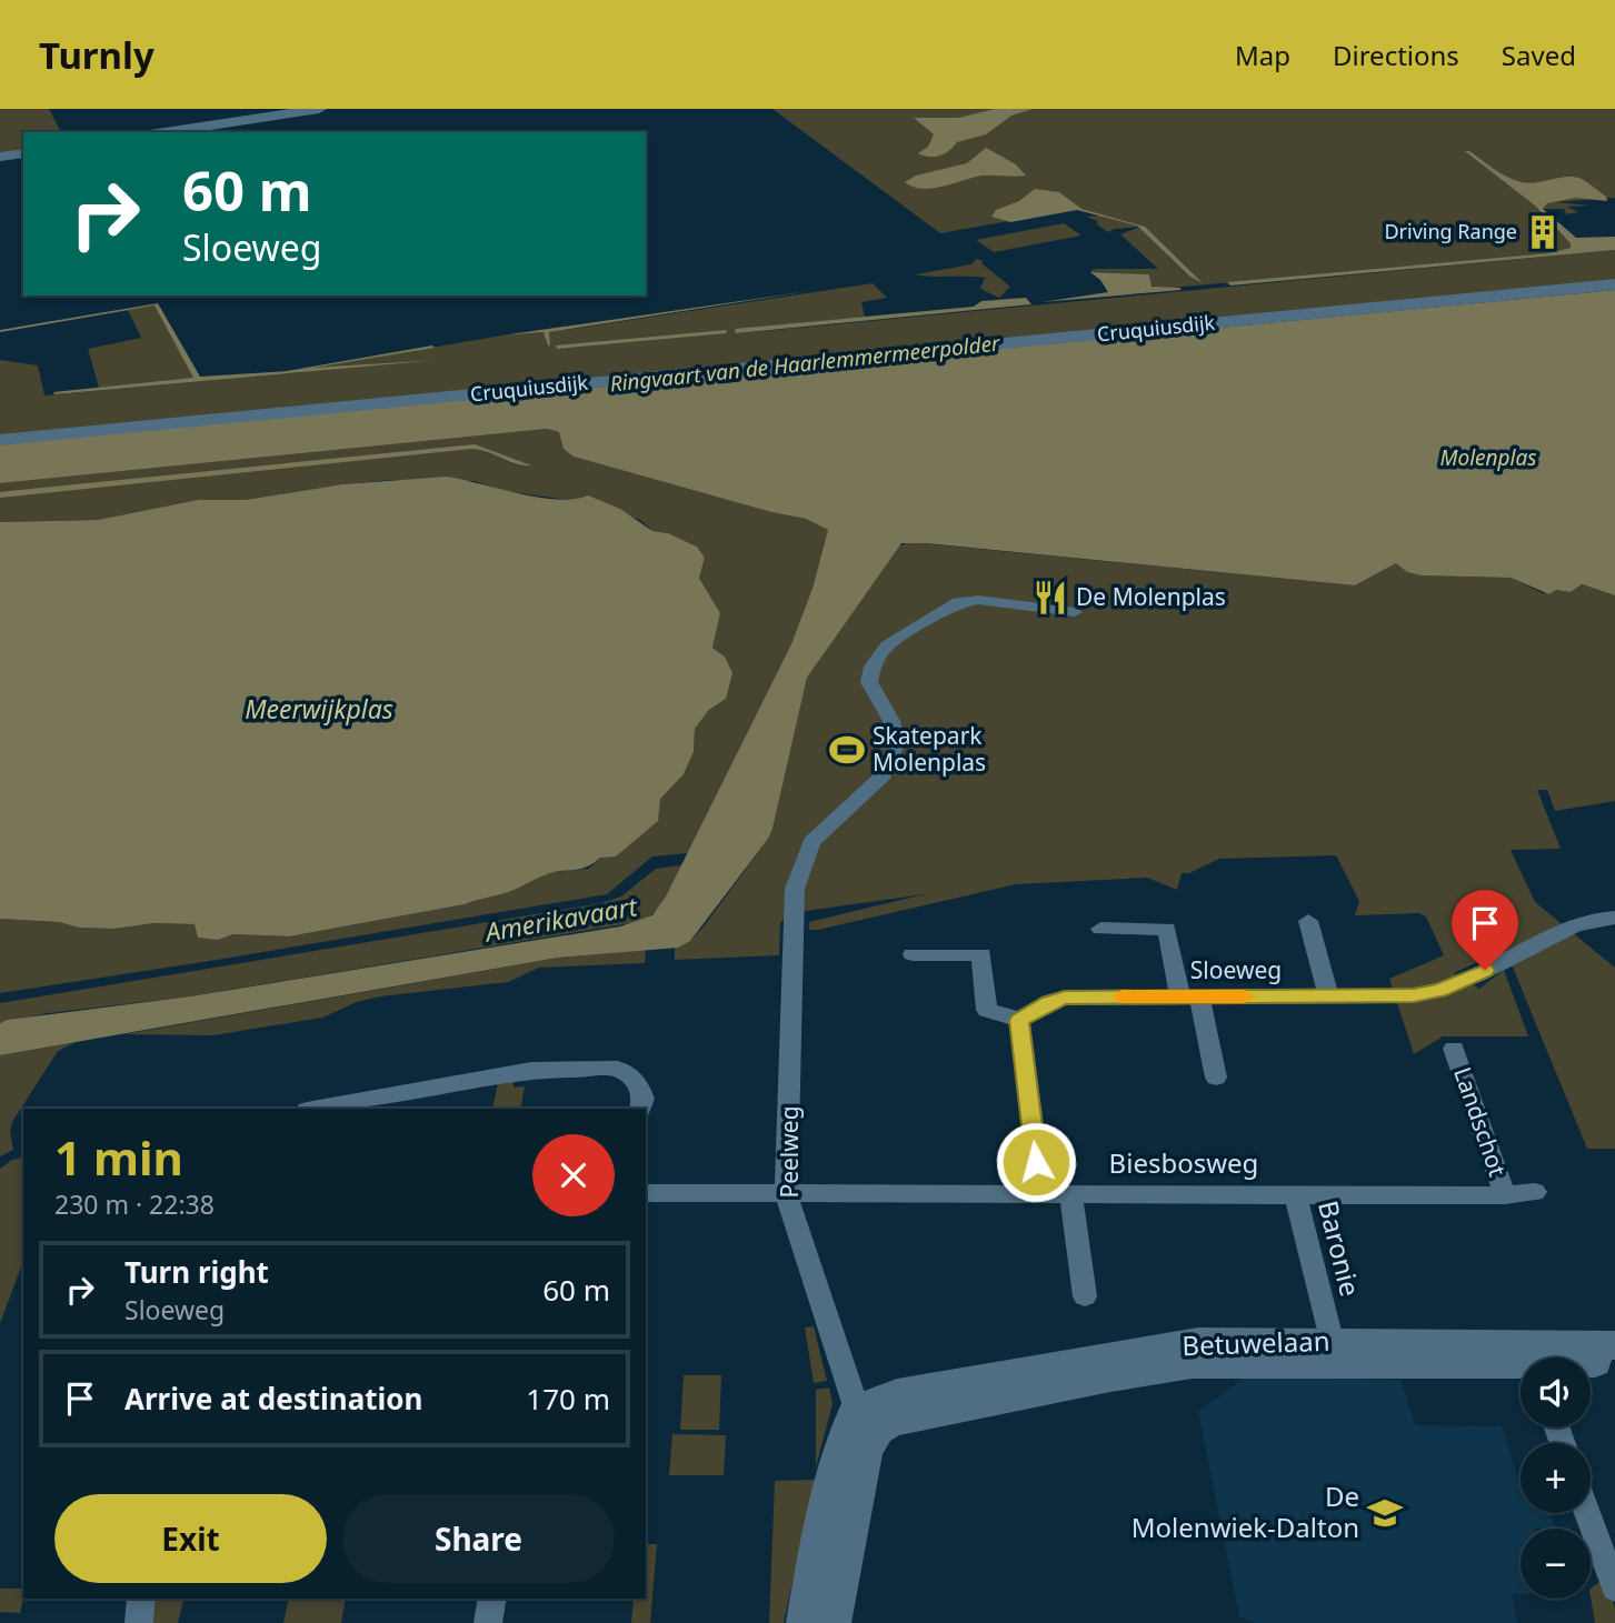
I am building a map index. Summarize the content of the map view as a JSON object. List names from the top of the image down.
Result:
{
  "streets": {
    "street": [
      "Cruquiusdijk",
      "Sloeweg",
      "Landschot",
      "Peelweg",
      "Biesbosweg",
      "Baronie",
      "Betuwelaan"
    ]
  },
  "crossings": [
    ["Landschot", "Biesbosweg"],
    ["Peelweg", "Biesbosweg"],
    ["Peelweg", "Betuwelaan"],
    ["Biesbosweg", "Baronie"],
    ["Baronie", "Betuwelaan"]
  ],
  "water": [
    "Ringvaart van de Haarlemmermeerpolder",
    "Molenplas",
    "Meerwijkplas",
    "Amerikavaart"
  ],
  "places": {
    "building": ["Driving Range"],
    "restaurant": ["De Molenplas"],
    "sports": ["Skatepark Molenplas"],
    "school or university": ["De Molenwiek-Dalton"]
  },
  "page": {
    "header": "Turnly",
    "nav": ["Map", "Directions", "Saved"],
    "turn": ["60 m", "Sloeweg"],
    "heading": ["1 min", "230 m · 22:38"],
    "list": [
      {
        "name": "Turn right",
        "note": "Sloeweg",
        "value": "60 m"
      },
      {
        "name": "Arrive at destination",
        "value": "170 m"
      }
    ],
    "map_buttons": ["+", "−"],
    "buttons": ["Exit", "Share"]
  }
}
